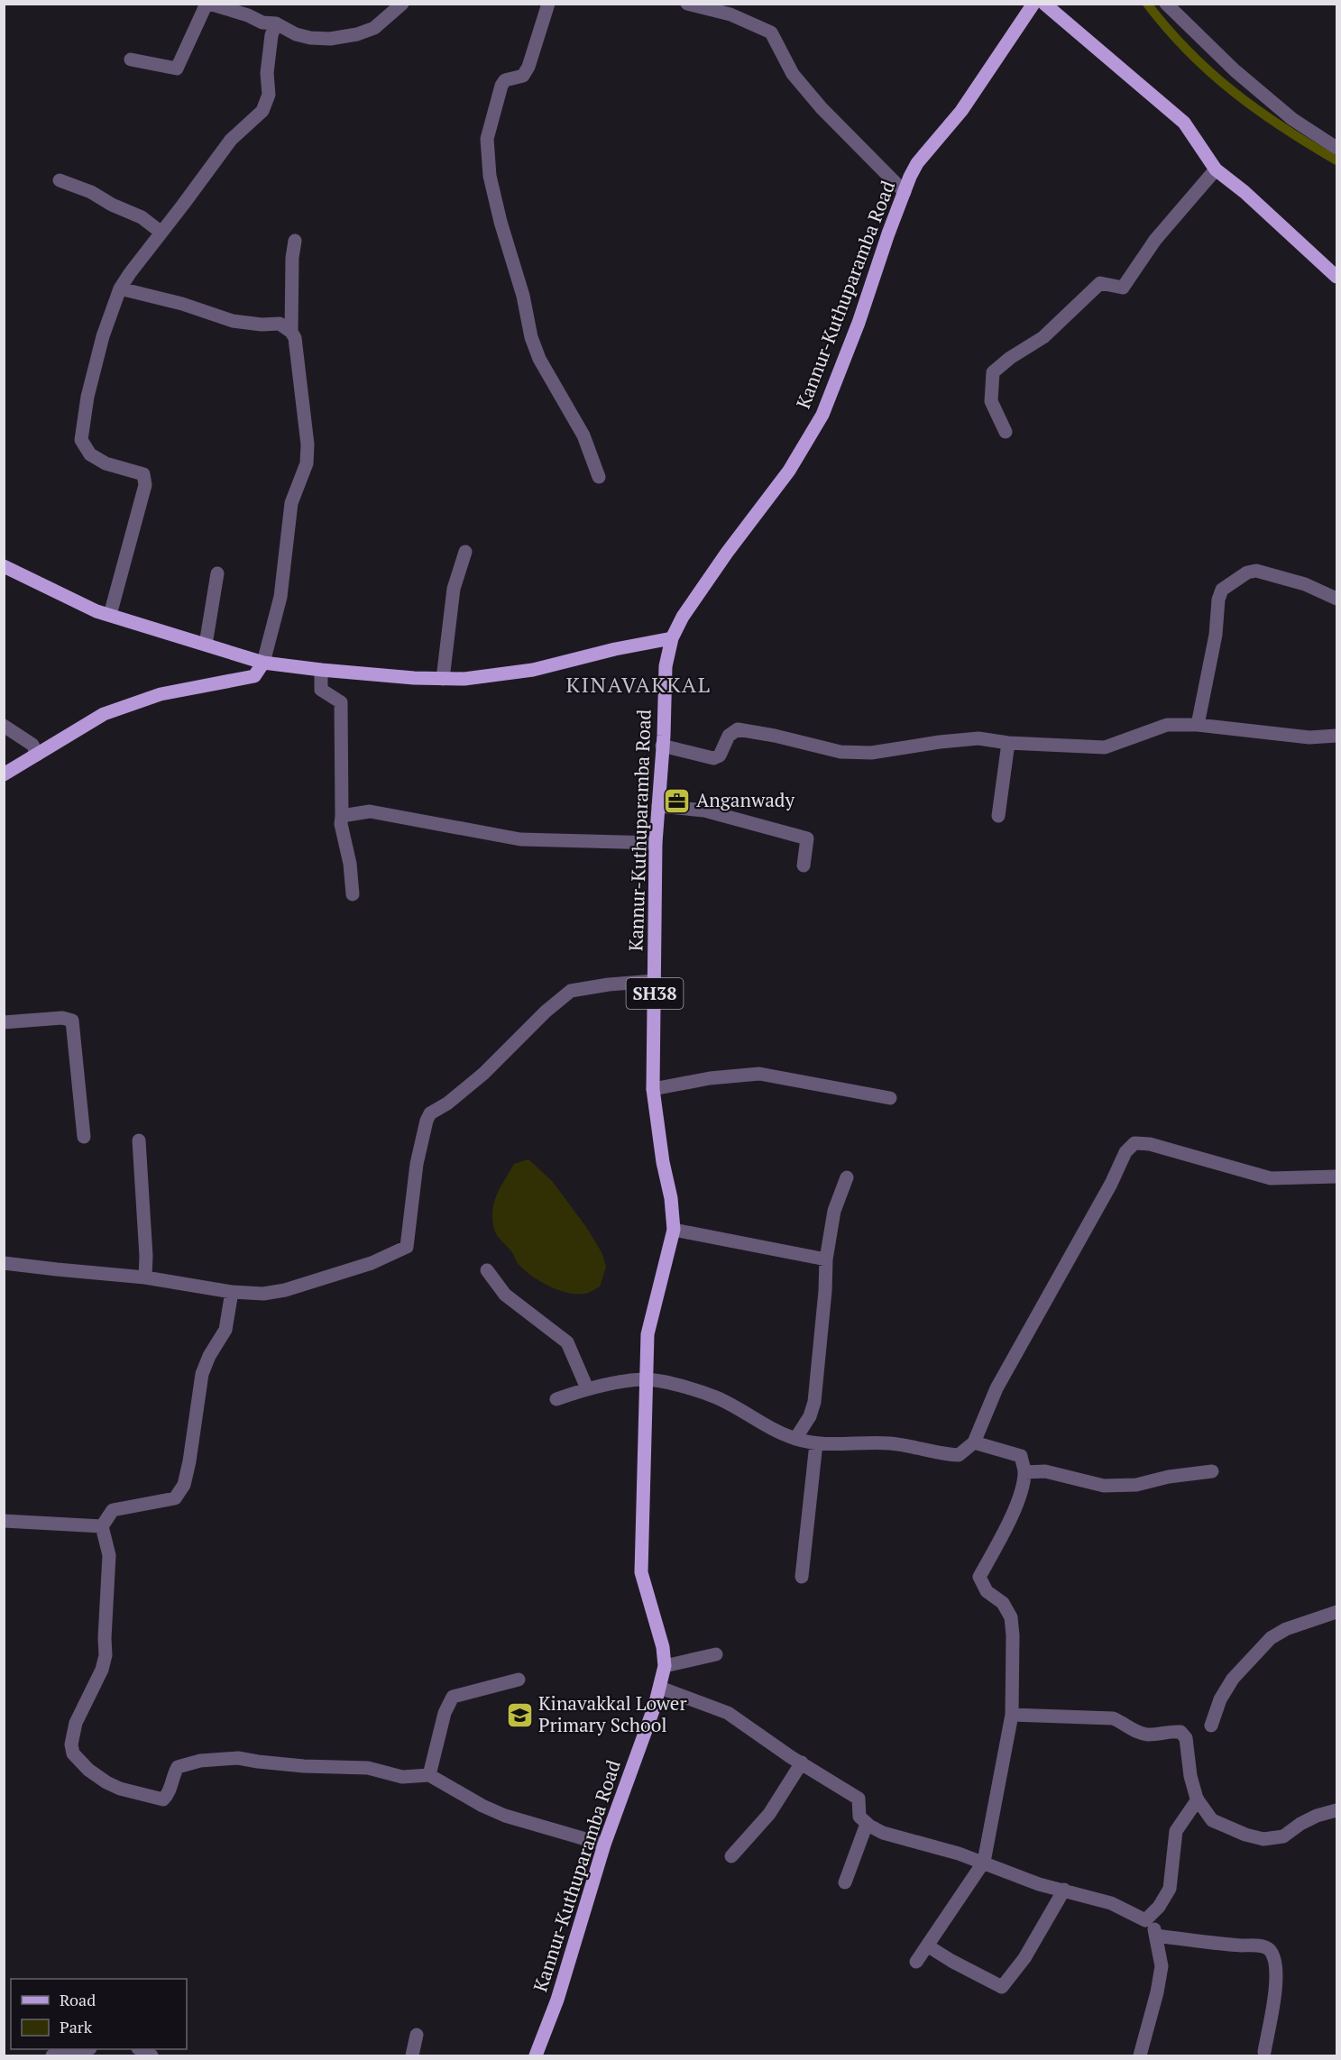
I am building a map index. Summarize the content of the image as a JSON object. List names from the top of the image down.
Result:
{
  "streets": {
    "main road": ["Kannur-Kuthuparamba Road", "SH38"]
  },
  "districts": ["KINAVAKKAL"],
  "places": {
    "office": ["Anganwady"],
    "school or university": ["Kinavakkal Lower Primary School"]
  },
  "legend": ["Road", "Park"]
}
